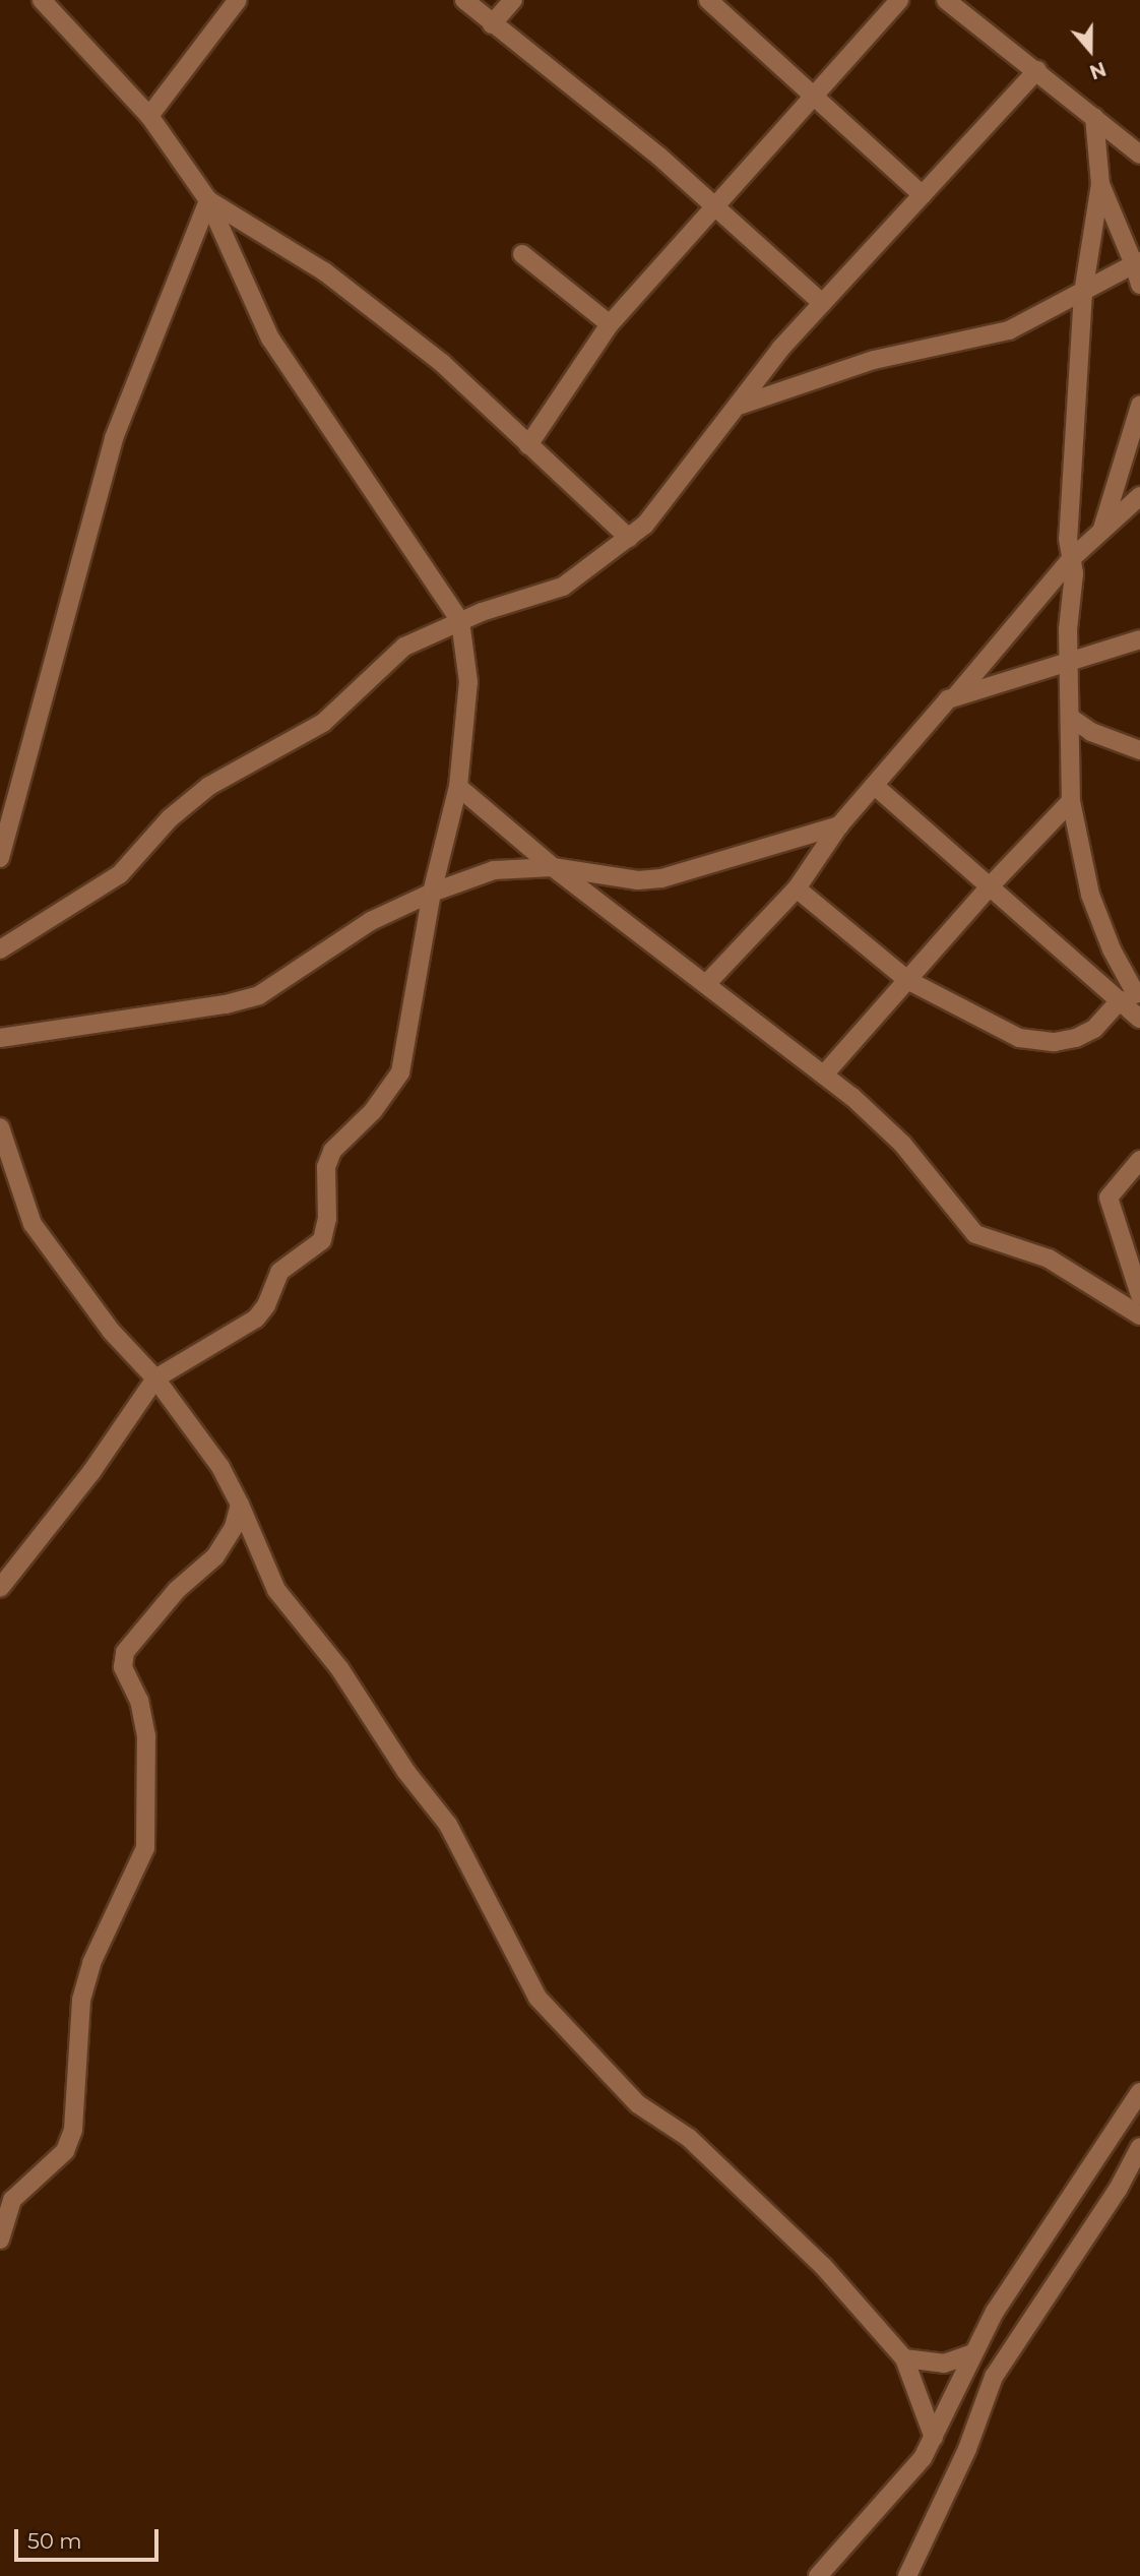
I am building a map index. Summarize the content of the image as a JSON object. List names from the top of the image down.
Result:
{
  "scale_bar": "50 m",
  "north": "bottom"
}
